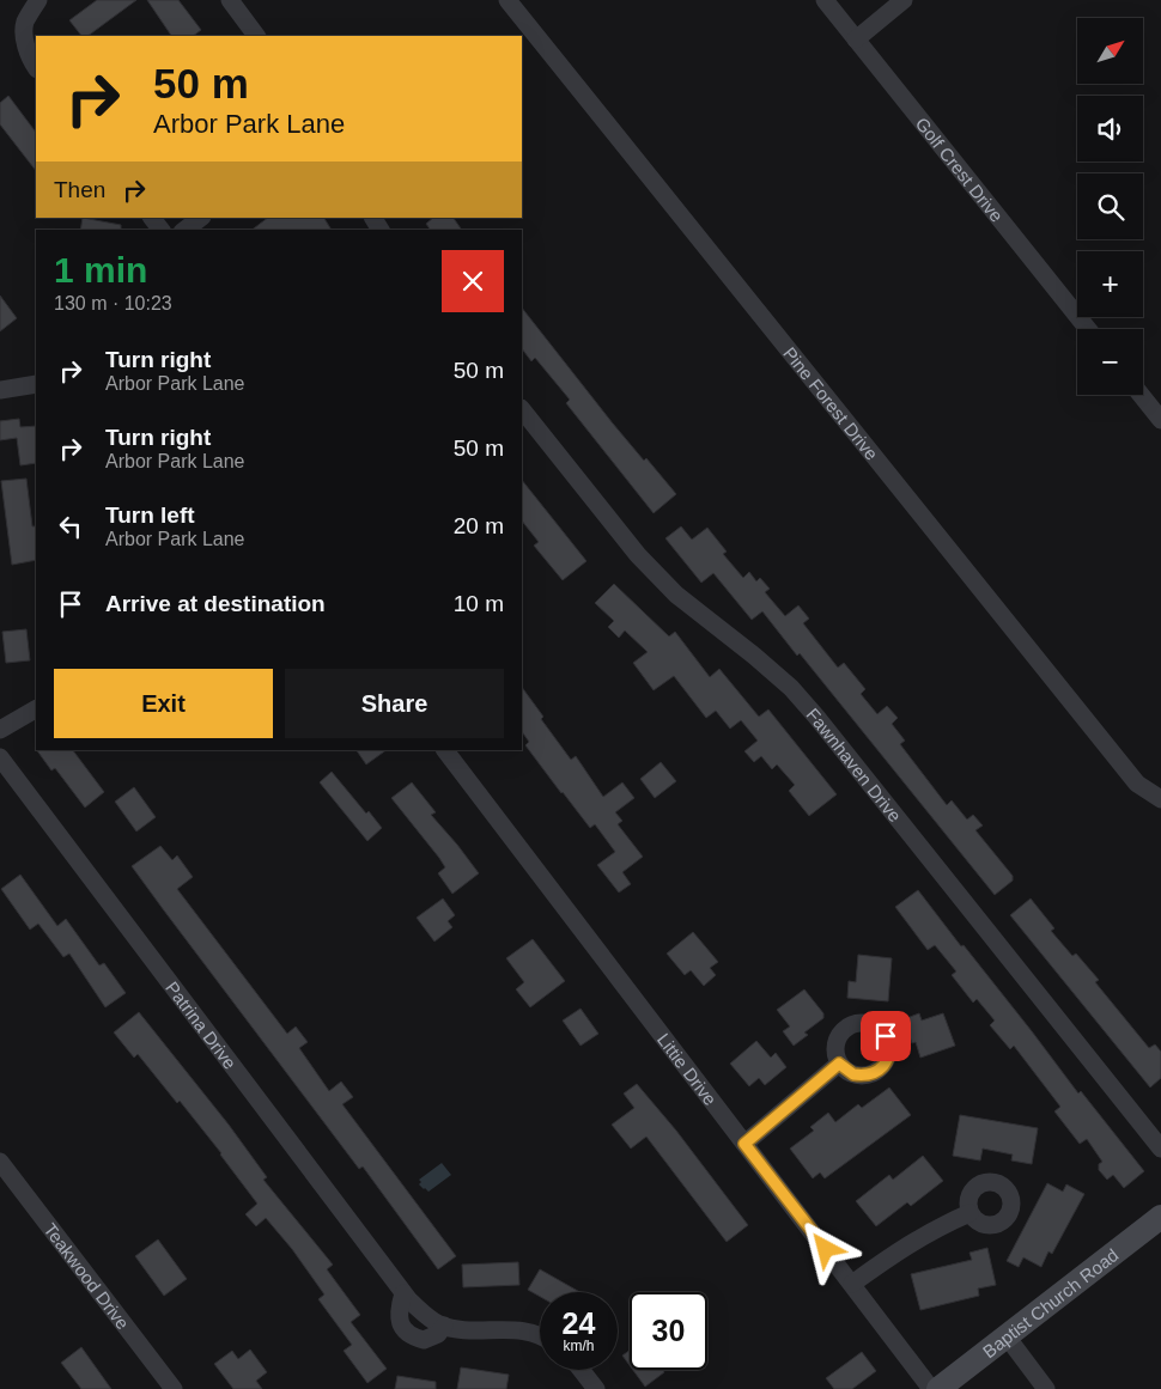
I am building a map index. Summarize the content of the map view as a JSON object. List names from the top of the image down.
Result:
{
  "streets": {
    "street": [
      "Golf Crest Drive",
      "Pine Forest Drive",
      "Fawnhaven Drive",
      "Patrina Drive",
      "Littie Drive",
      "Teakwood Drive",
      "Baptist Church Road"
    ]
  },
  "north": "top right",
  "page": {
    "map_buttons": ["+", "−"],
    "turn": ["50 m", "Arbor Park Lane"],
    "then": "Then",
    "heading": ["1 min", "130 m · 10:23"],
    "list": [
      {
        "name": "Turn right",
        "note": "Arbor Park Lane",
        "value": "50 m"
      },
      {
        "name": "Turn right",
        "note": "Arbor Park Lane",
        "value": "50 m"
      },
      {
        "name": "Turn left",
        "note": "Arbor Park Lane",
        "value": "20 m"
      },
      {
        "name": "Arrive at destination",
        "value": "10 m"
      }
    ],
    "buttons": ["Exit", "Share"],
    "speed": "24 km/h",
    "limit": "30"
  }
}
